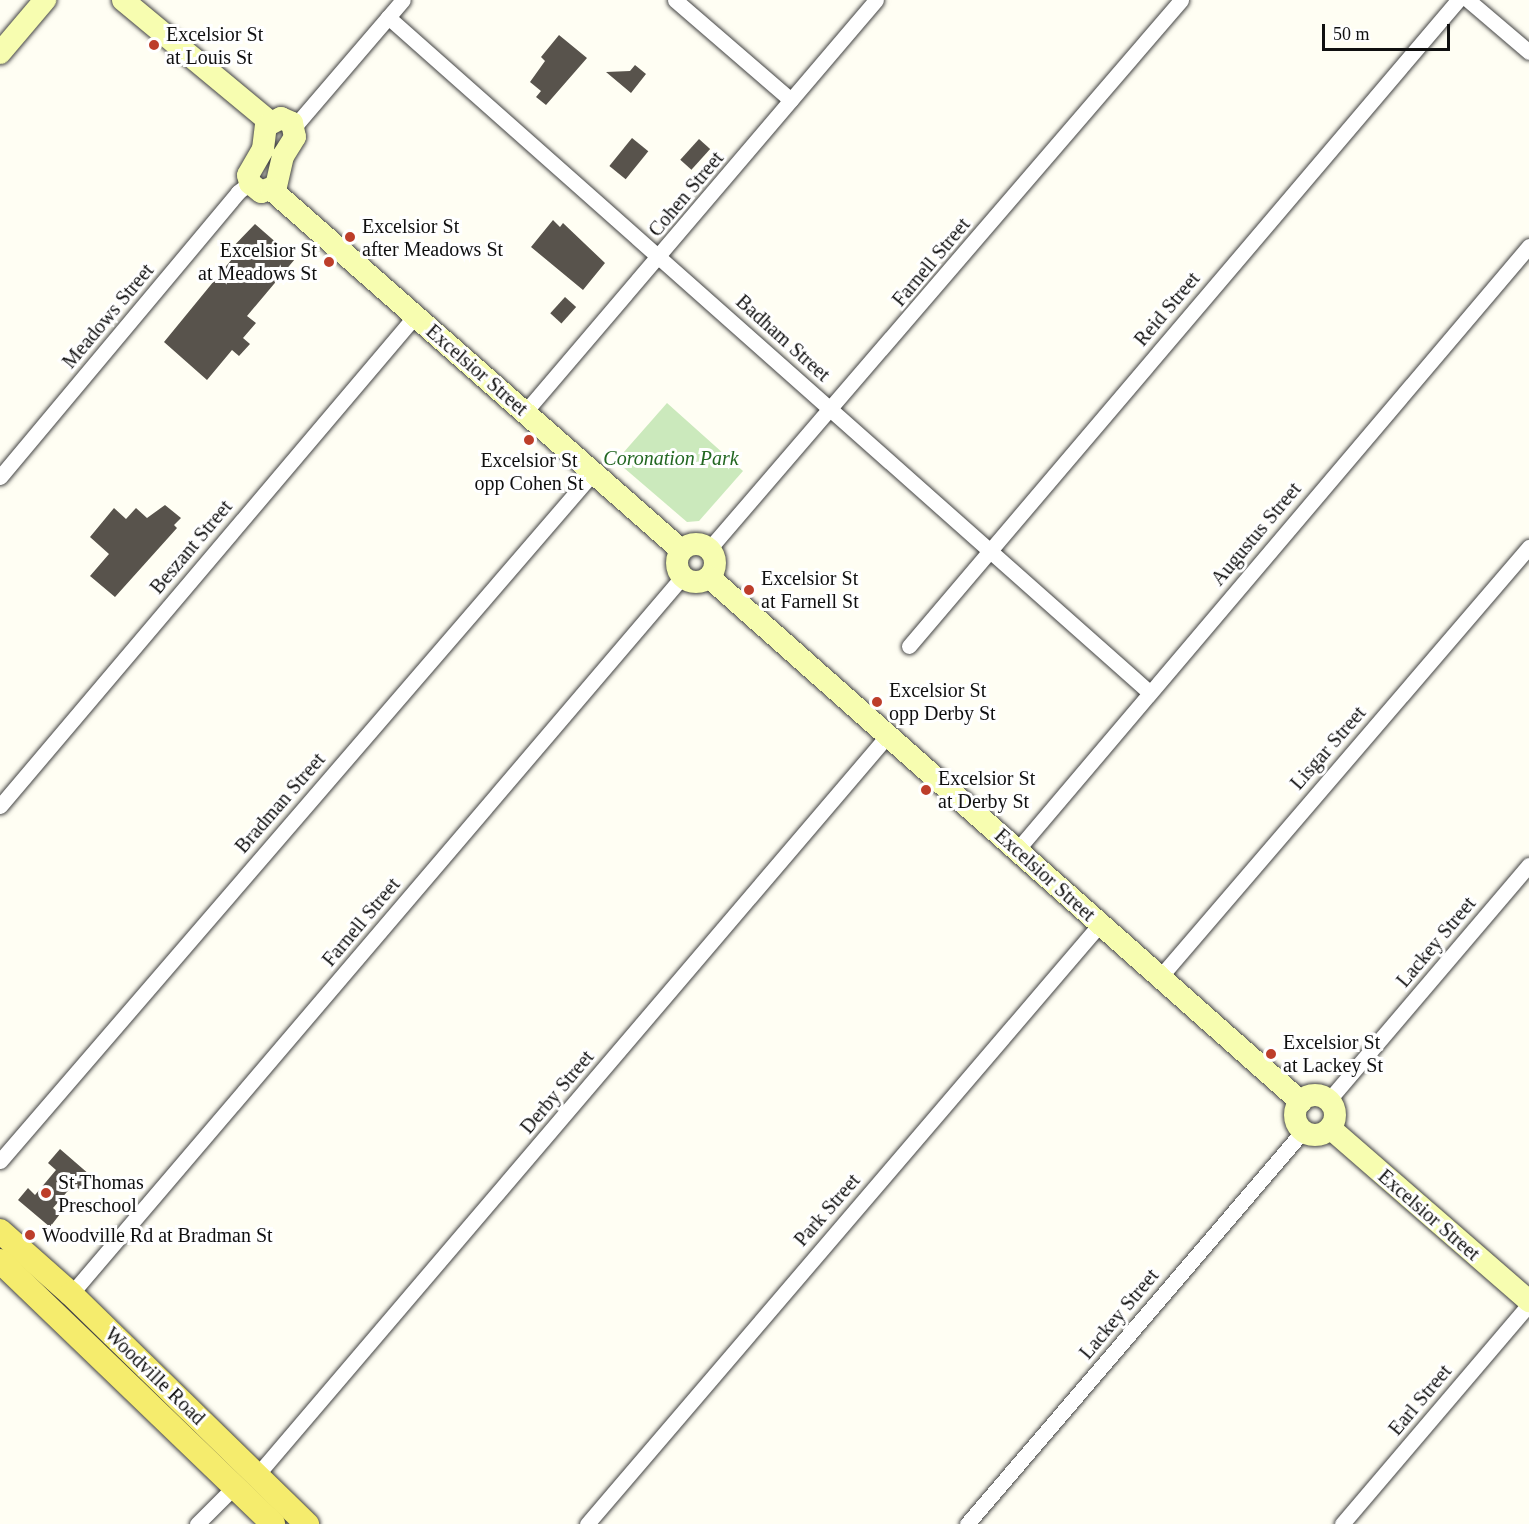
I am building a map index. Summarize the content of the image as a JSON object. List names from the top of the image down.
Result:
{
  "streets": {
    "main road": ["Woodville Road"],
    "street": [
      "Cohen Street",
      "Farnell Street",
      "Reid Street",
      "Meadows Street",
      "Badham Street",
      "Excelsior Street",
      "Augustus Street",
      "Beszant Street",
      "Lisgar Street",
      "Bradman Street",
      "Lackey Street",
      "Derby Street",
      "Park Street",
      "Earl Street"
    ]
  },
  "crossings": [
    ["Cohen Street", "Badham Street"],
    ["Cohen Street", "Excelsior Street"],
    ["Farnell Street", "Badham Street"],
    ["Farnell Street", "Excelsior Street"],
    ["Farnell Street", "Woodville Road"],
    ["Reid Street", "Badham Street"],
    ["Badham Street", "Augustus Street"],
    ["Excelsior Street", "Augustus Street"],
    ["Excelsior Street", "Beszant Street"],
    ["Excelsior Street", "Lisgar Street"],
    ["Excelsior Street", "Bradman Street"],
    ["Excelsior Street", "Lackey Street"],
    ["Excelsior Street", "Derby Street"],
    ["Excelsior Street", "Park Street"],
    ["Excelsior Street", "Earl Street"],
    ["Derby Street", "Woodville Road"]
  ],
  "parks": ["Coronation Park"],
  "places": [
    "Excelsior St at Louis St",
    "Excelsior St after Meadows St",
    "Excelsior St at Meadows St",
    "Excelsior St opp Cohen St",
    "Excelsior St at Farnell St",
    "Excelsior St opp Derby St",
    "Excelsior St at Derby St",
    "Excelsior St at Lackey St",
    "St Thomas Preschool",
    "Woodville Rd at Bradman St"
  ],
  "scale_bar": "50 m"
}
